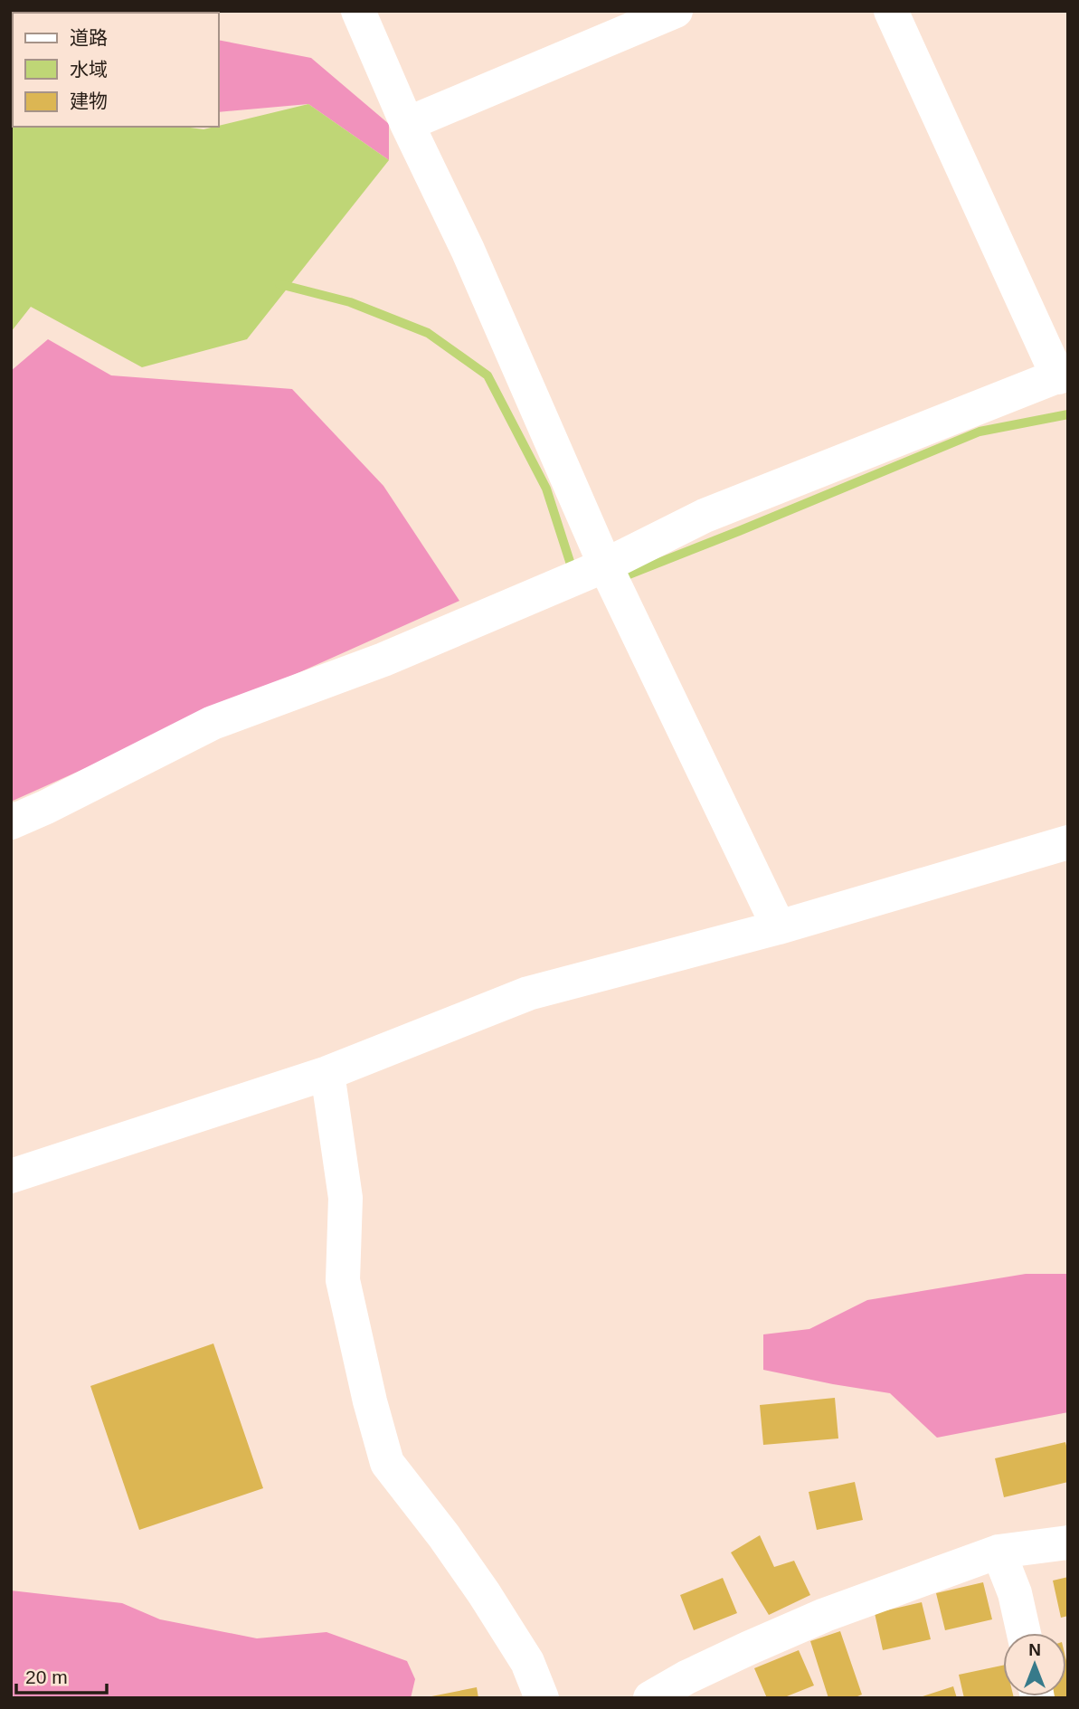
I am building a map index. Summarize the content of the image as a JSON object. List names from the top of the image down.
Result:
{
  "legend": ["道路", "水域", "建物"],
  "scale_bar": "20 m",
  "north": "top"
}
